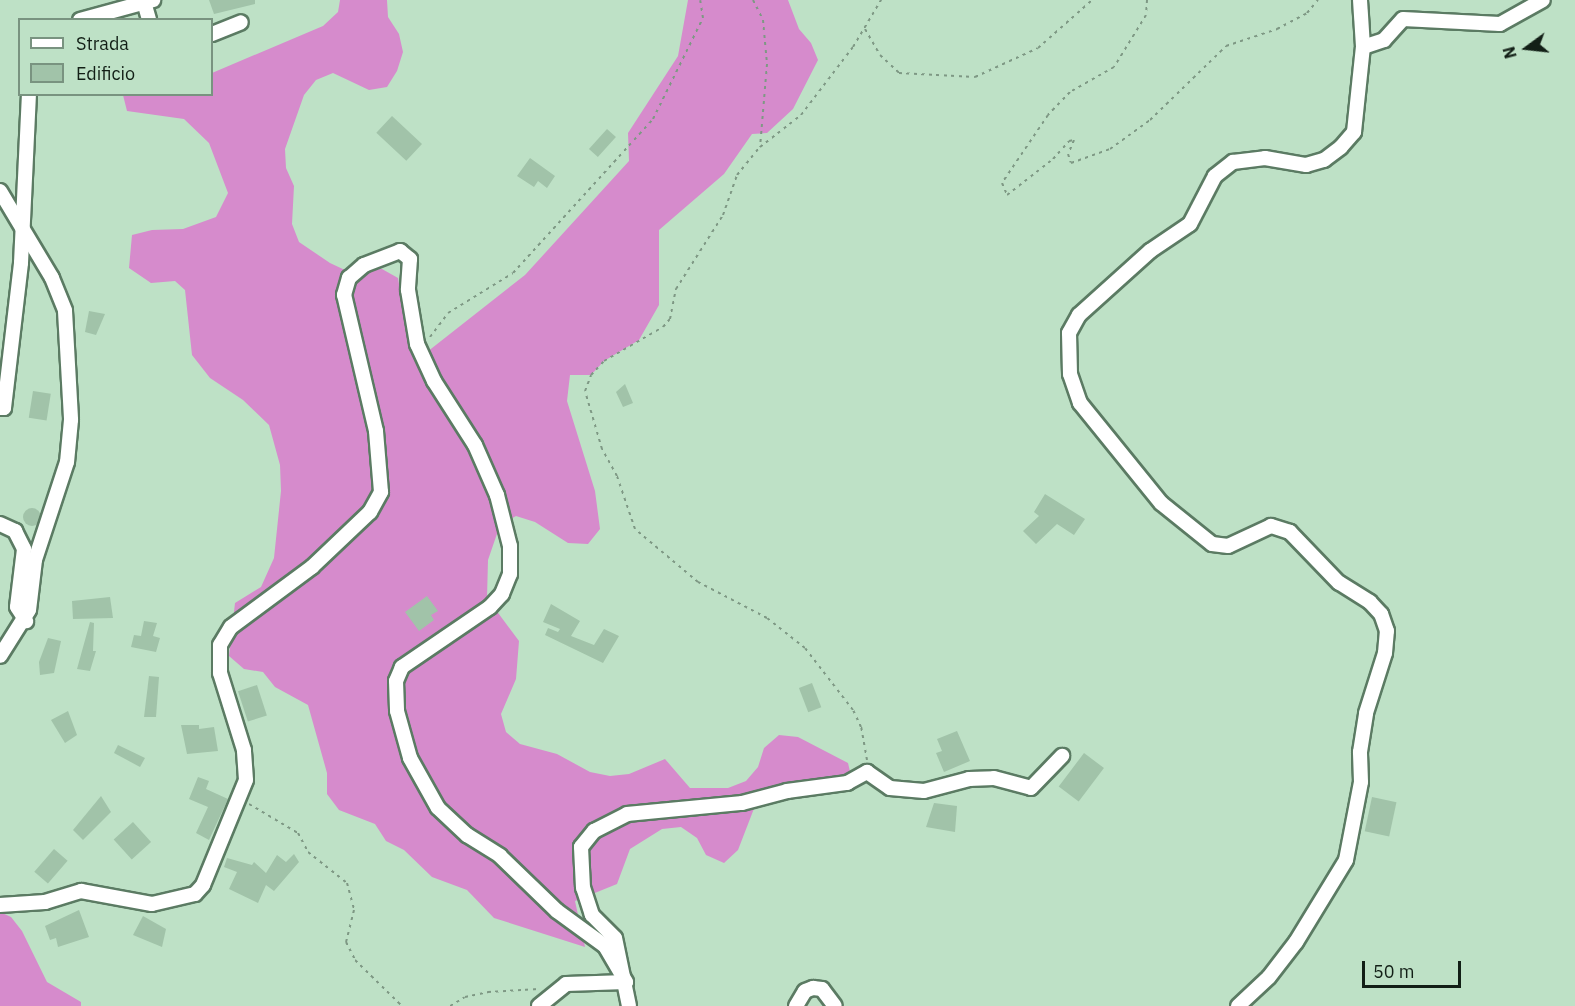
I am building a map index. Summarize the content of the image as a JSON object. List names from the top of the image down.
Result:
{
  "legend": ["Strada", "Edificio"],
  "scale_bar": "50 m",
  "north": "left"
}
